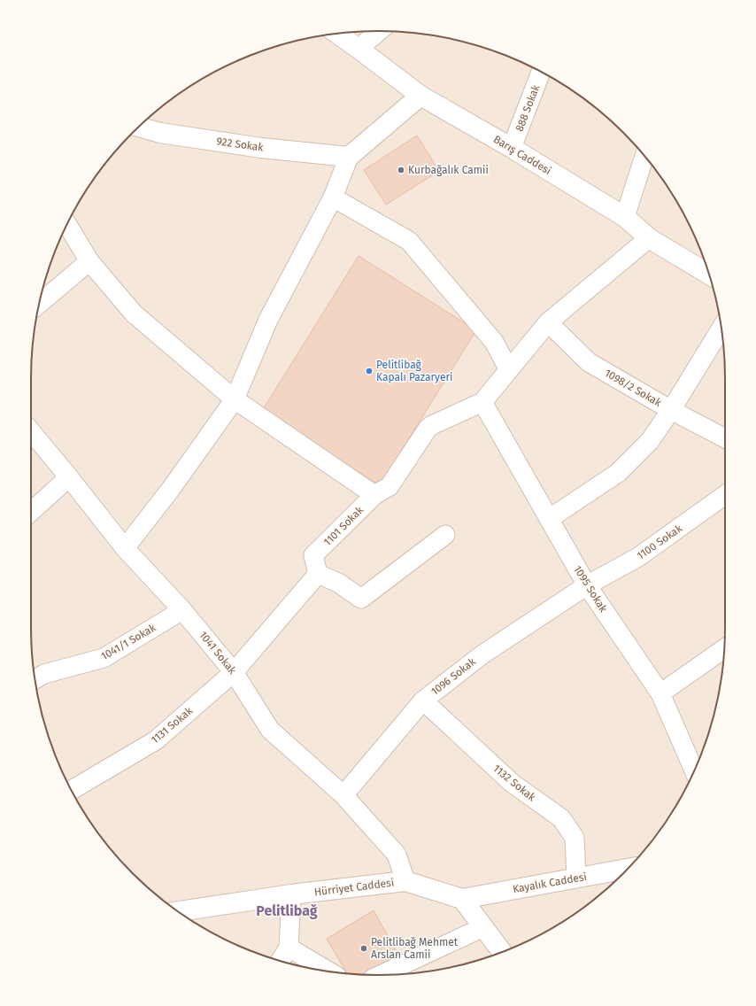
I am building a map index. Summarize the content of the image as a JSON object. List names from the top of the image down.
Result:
{
  "streets": {
    "street": [
      "888 Sokak",
      "922 Sokak",
      "Barış Caddesi",
      "1098/2 Sokak",
      "1101 Sokak",
      "1100 Sokak",
      "1095 Sokak",
      "1041/1 Sokak",
      "1041 Sokak",
      "1096 Sokak",
      "1131 Sokak",
      "1132 Sokak",
      "Kayalık Caddesi",
      "Hürriyet Caddesi"
    ]
  },
  "crossings": [
    ["888 Sokak", "Barış Caddesi"],
    ["1101 Sokak", "1095 Sokak"],
    ["1100 Sokak", "1095 Sokak"],
    ["1100 Sokak", "1096 Sokak"],
    ["1095 Sokak", "1096 Sokak"],
    ["1041/1 Sokak", "1041 Sokak"],
    ["1041 Sokak", "1096 Sokak"],
    ["1041 Sokak", "1131 Sokak"],
    ["1041 Sokak", "Hürriyet Caddesi"],
    ["1096 Sokak", "1132 Sokak"],
    ["1132 Sokak", "Kayalık Caddesi"],
    ["Kayalık Caddesi", "Hürriyet Caddesi"]
  ],
  "districts": ["Pelitlibağ"],
  "places": ["Kurbağalık Camii", "Pelitlibağ Kapalı Pazaryeri", "Pelitlibağ Mehmet Arslan Camii"]
}
